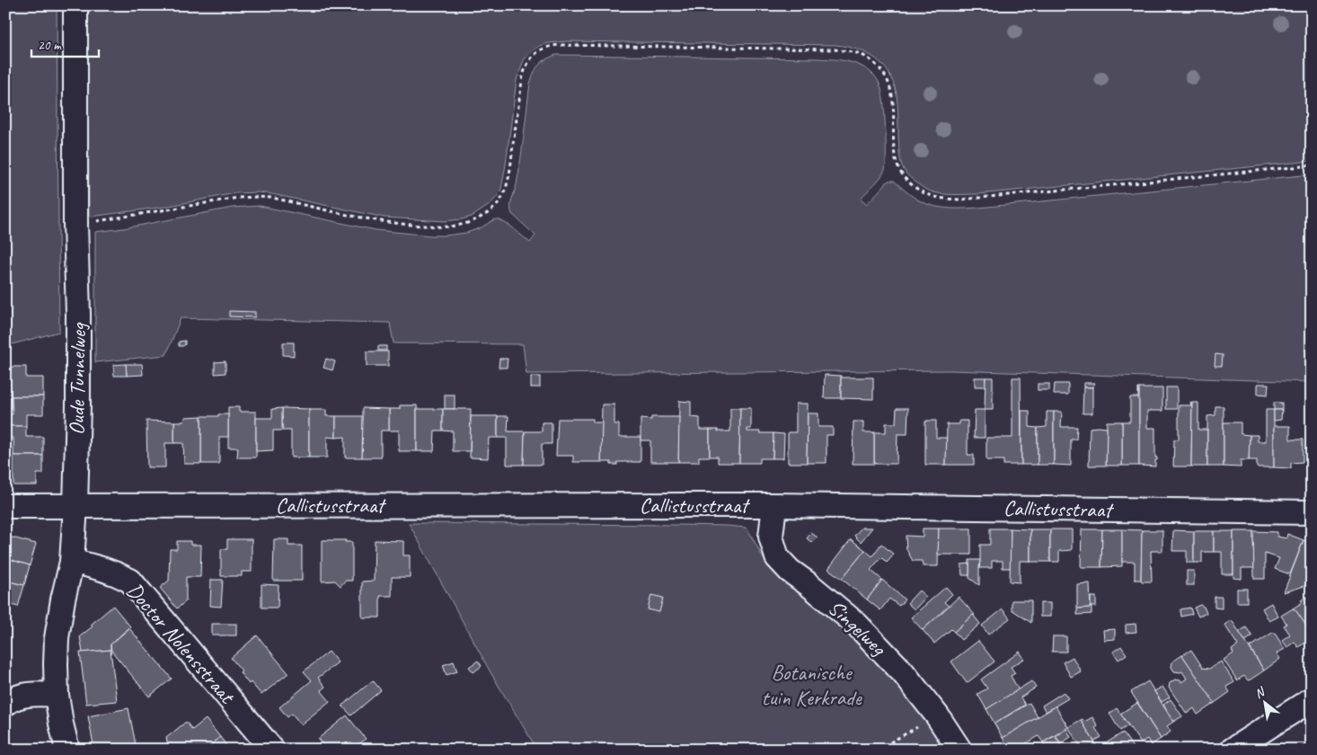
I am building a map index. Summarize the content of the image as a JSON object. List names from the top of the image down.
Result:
{
  "streets": {
    "street": [
      "Oude Tunnelweg",
      "Callistusstraat",
      "Singelweg",
      "Doctor Nolensstraat"
    ]
  },
  "crossings": [
    ["Oude Tunnelweg", "Callistusstraat"],
    ["Oude Tunnelweg", "Doctor Nolensstraat"],
    ["Callistusstraat", "Singelweg"]
  ],
  "parks": ["Botanische tuin Kerkrade"],
  "scale_bar": "20 m",
  "north": "top left"
}
